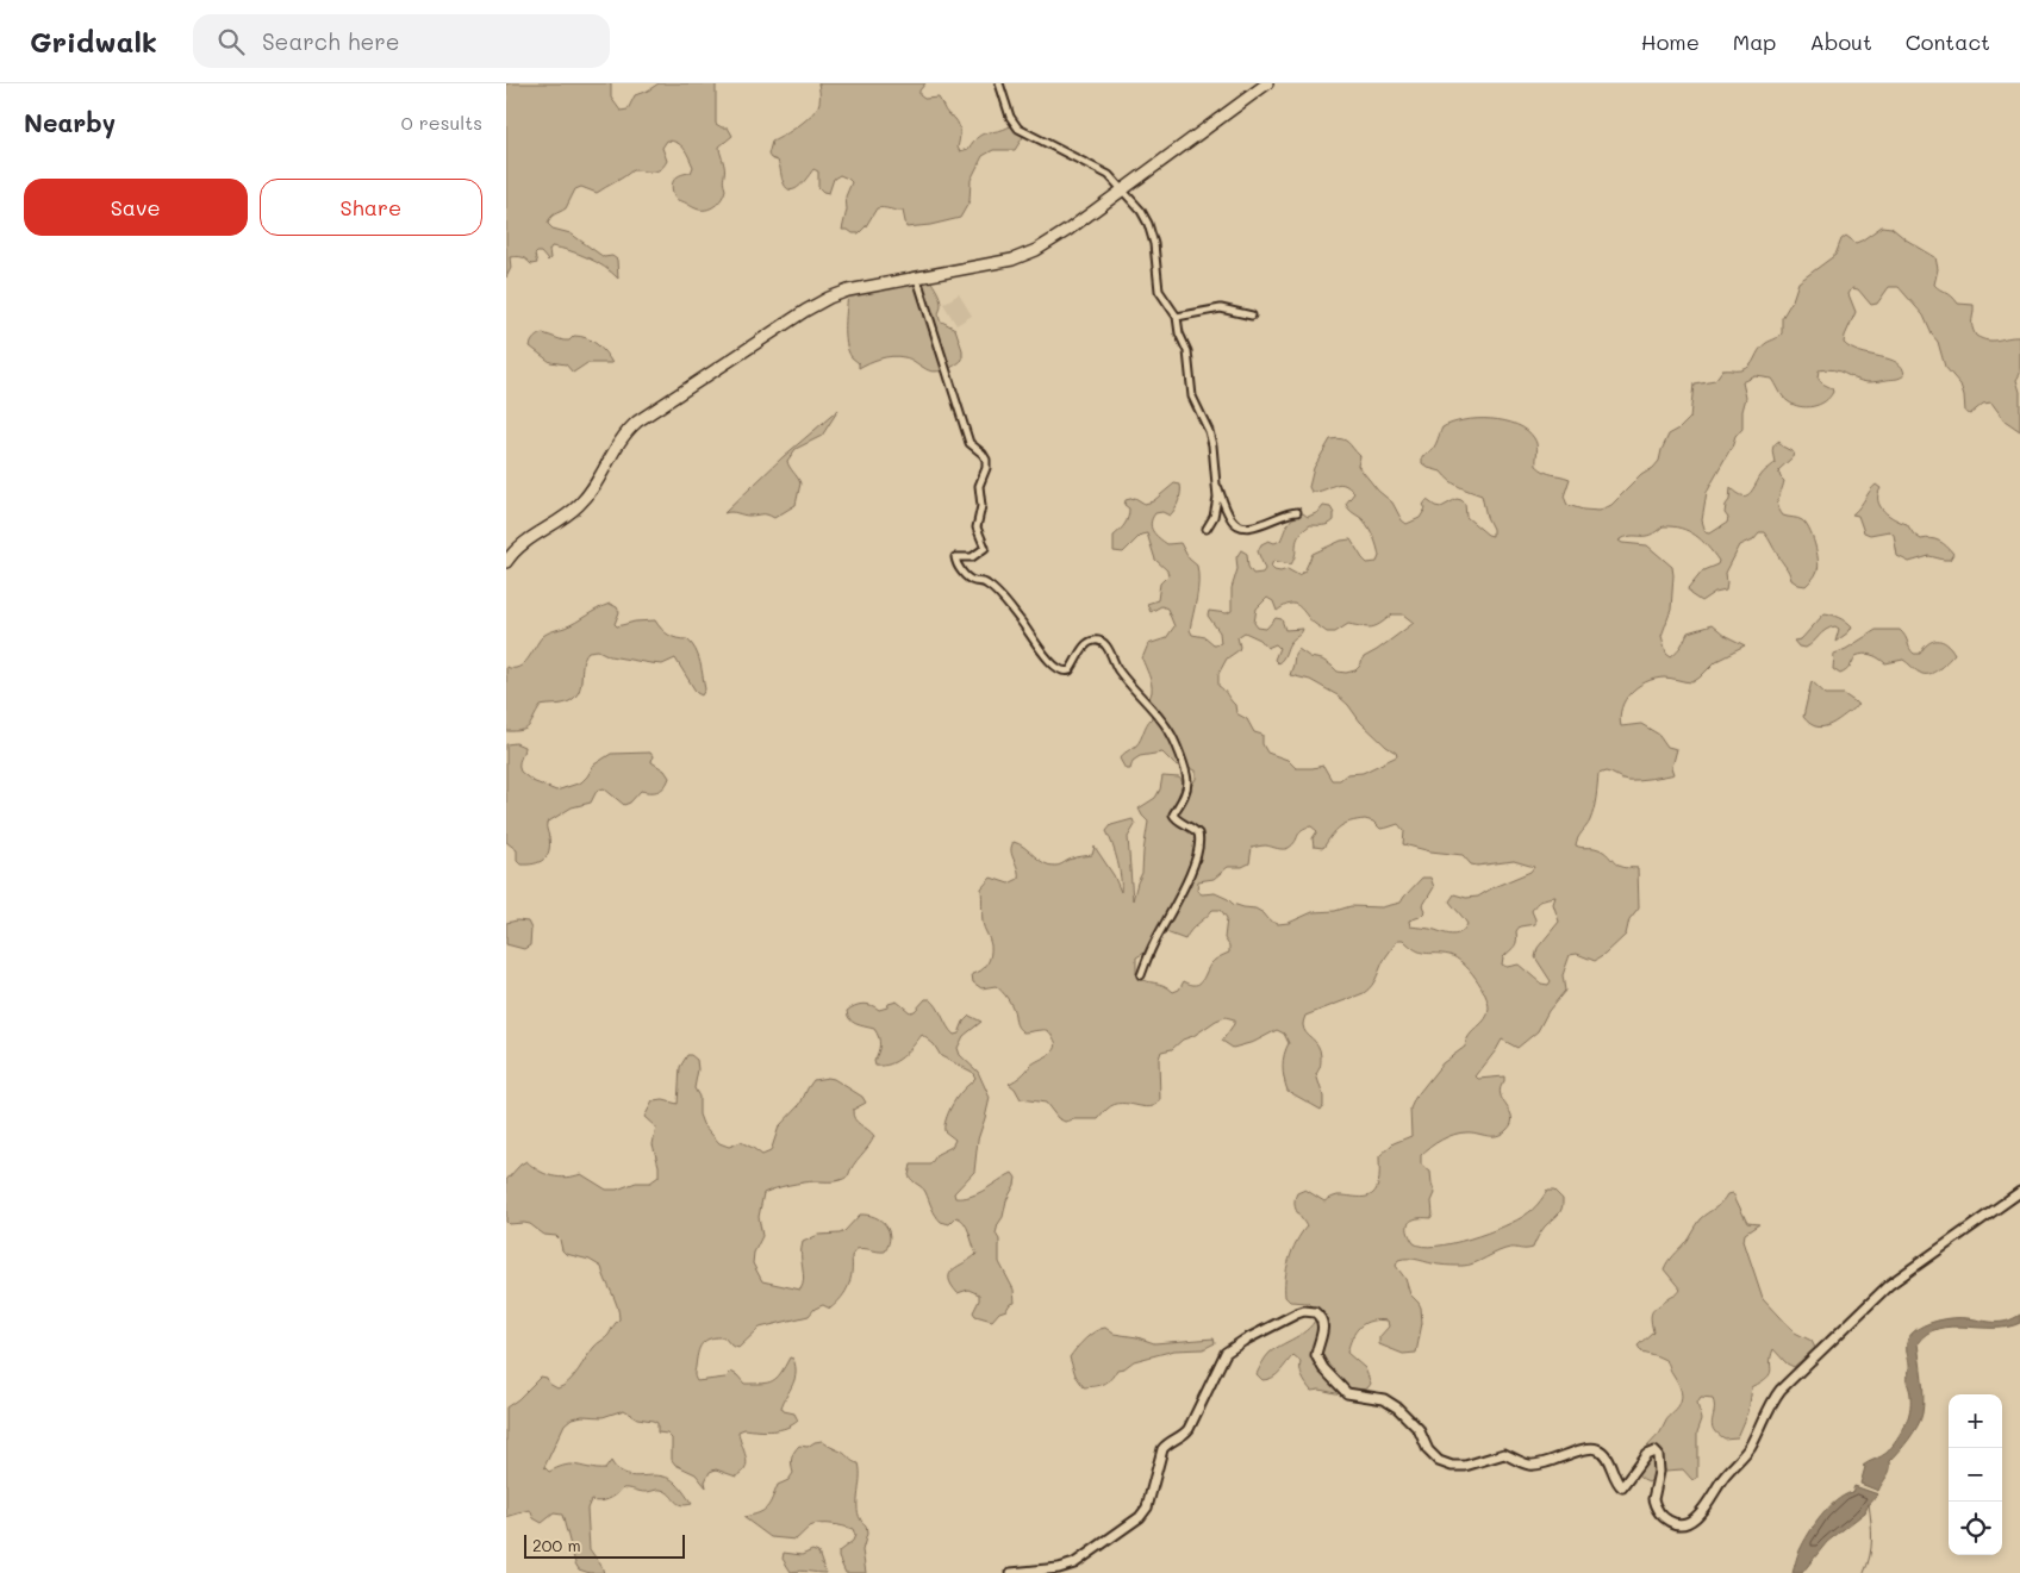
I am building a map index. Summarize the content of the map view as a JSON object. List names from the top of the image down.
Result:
{
  "scale_bar": "200 m",
  "page": {
    "header": "Gridwalk",
    "search": "Search here",
    "nav": [
      "Home",
      "Map",
      "About",
      "Contact"
    ],
    "heading": ["Nearby", "0 results"],
    "buttons": ["Save", "Share"],
    "map_buttons": ["+", "−"],
    "scale": "200 m"
  }
}
